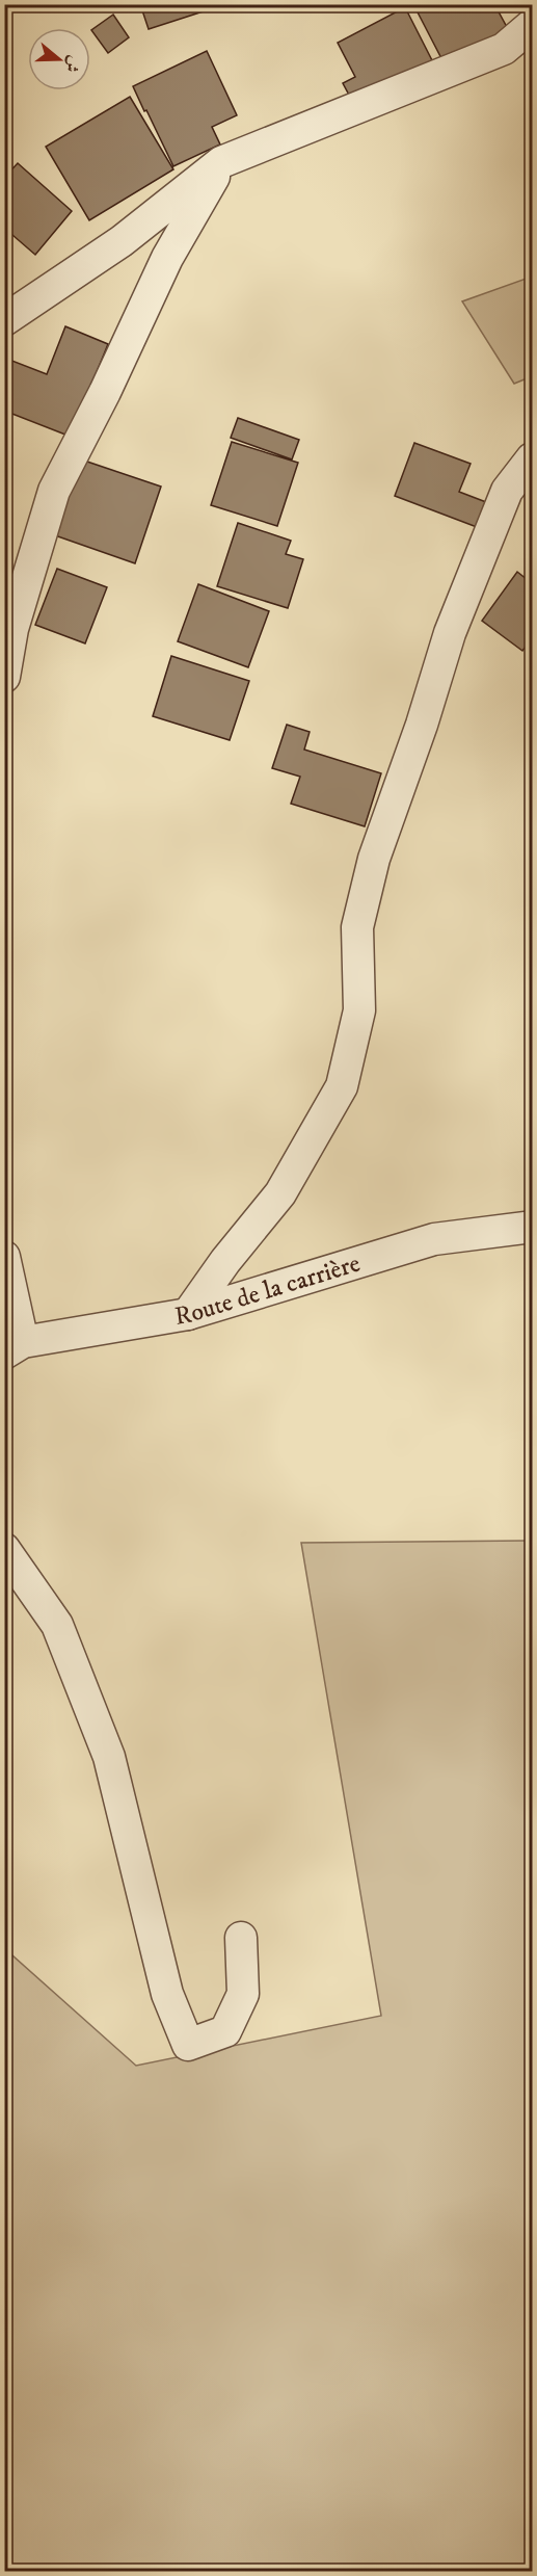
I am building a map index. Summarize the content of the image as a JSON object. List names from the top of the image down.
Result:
{
  "streets": {
    "street": ["Route de la carrière"]
  },
  "north": "right"
}
